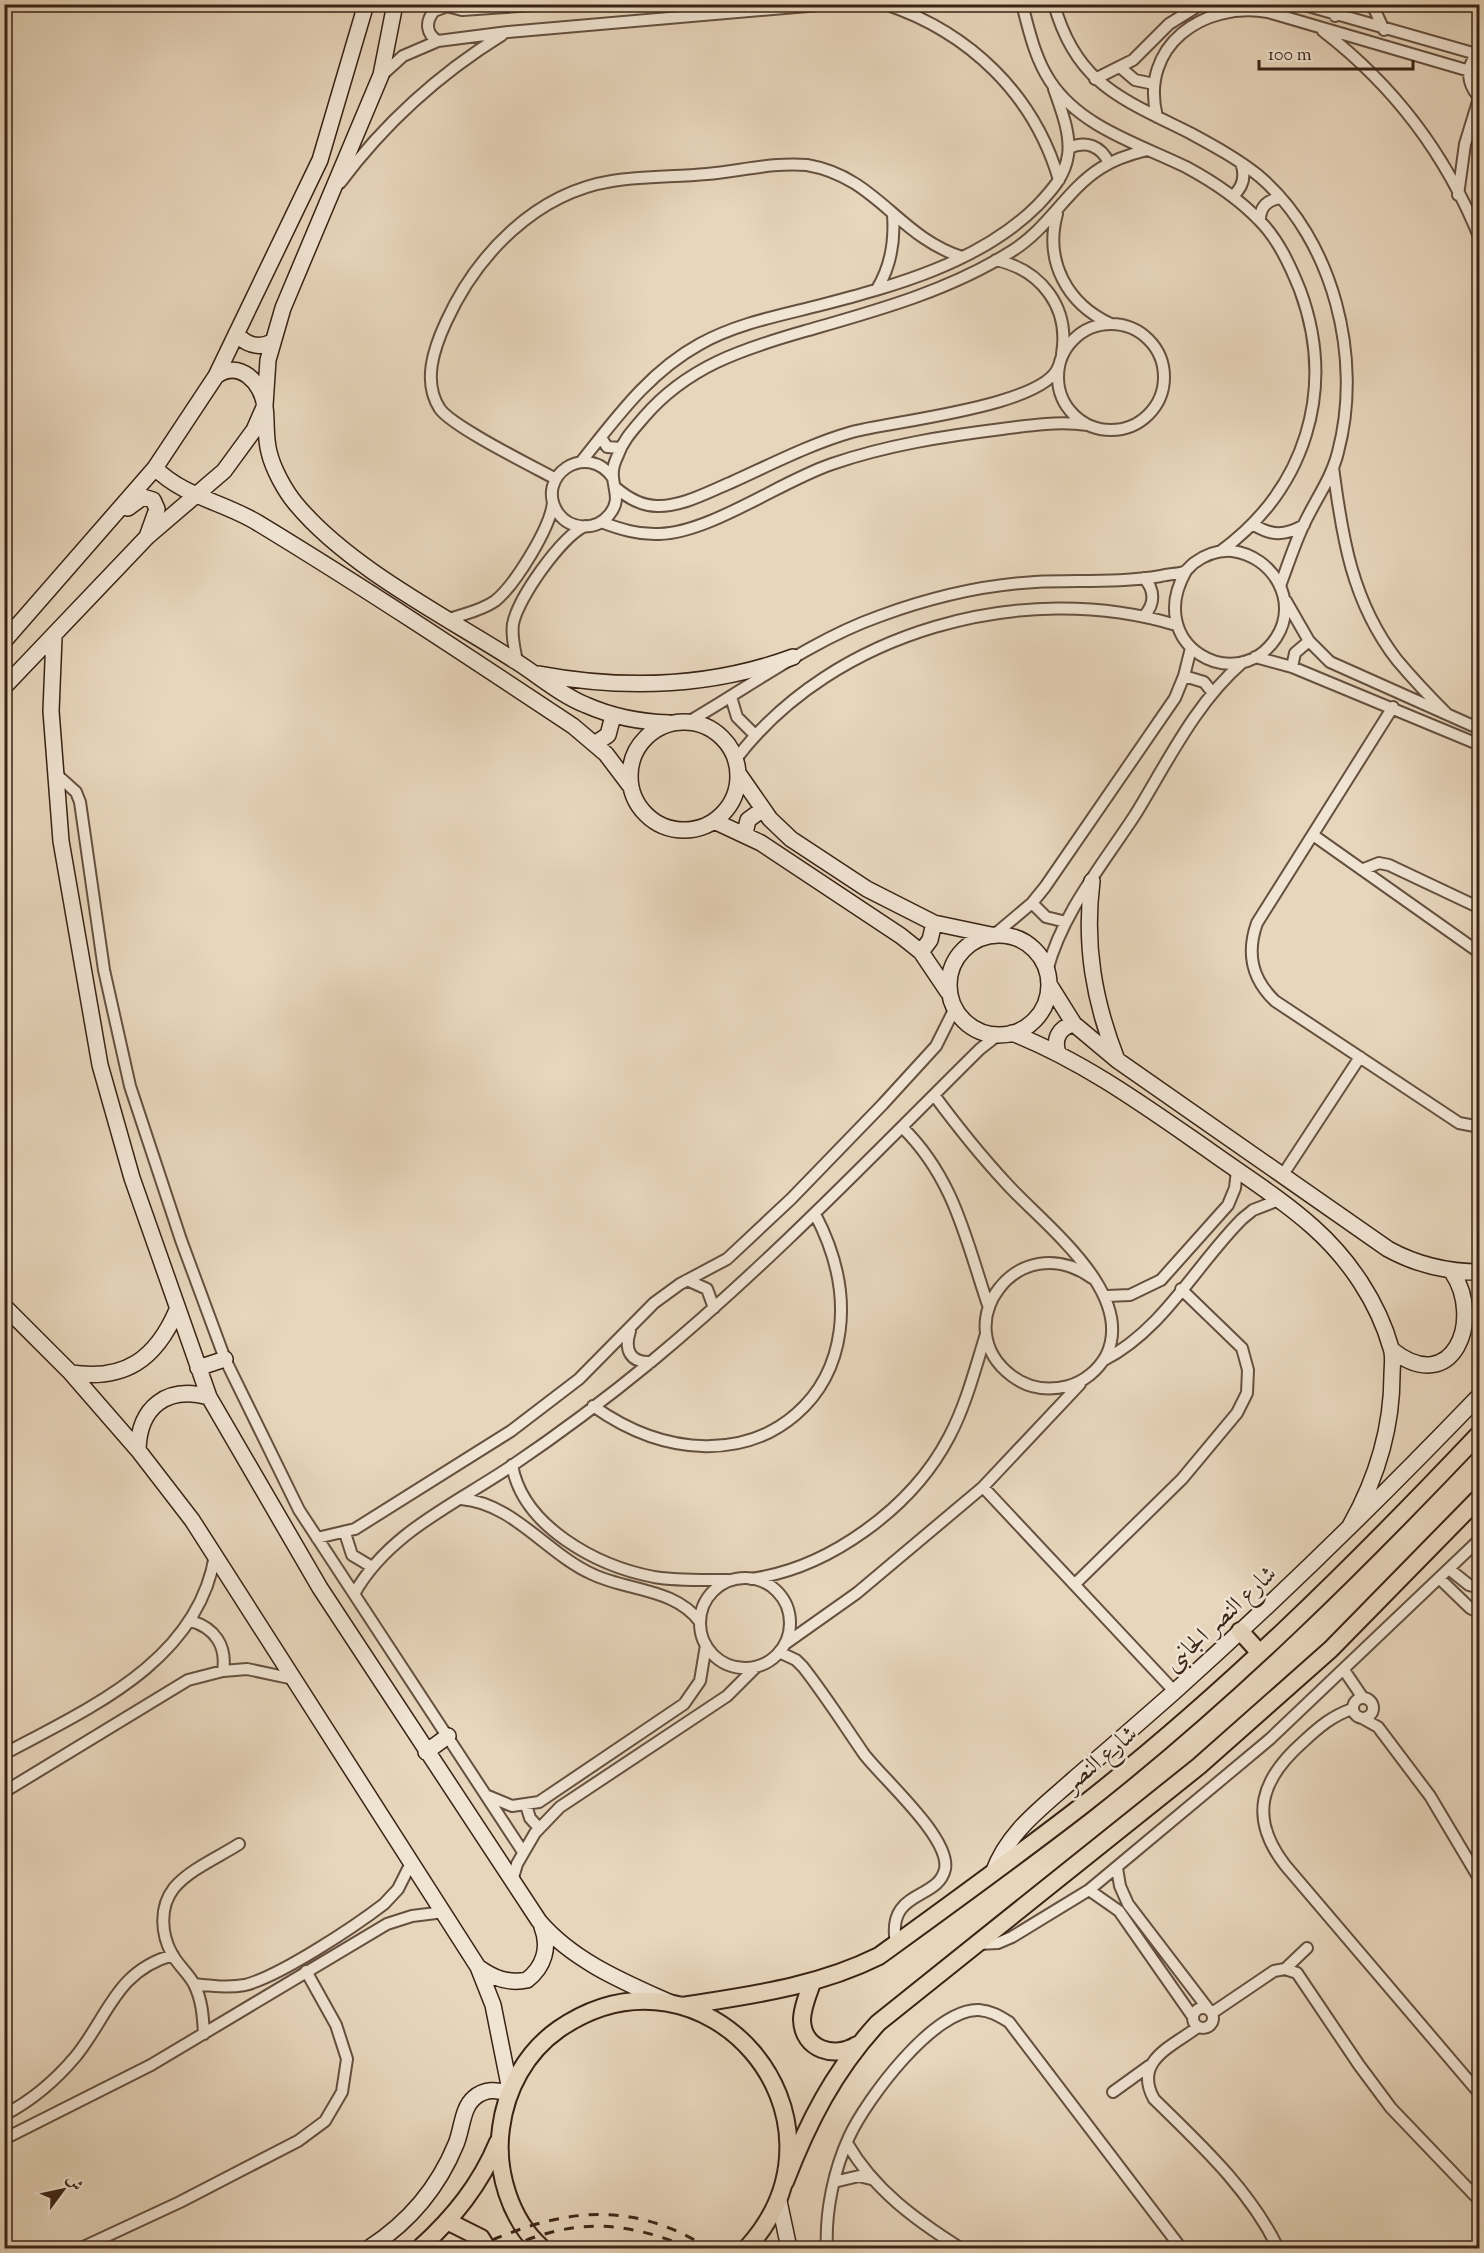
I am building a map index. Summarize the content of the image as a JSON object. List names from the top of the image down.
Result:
{
  "streets": {
    "main road": ["شارع النصر"],
    "street": ["شارع النصر الجانبى"]
  },
  "crossings": [
    ["شارع النصر الجانبى", "شارع النصر"]
  ],
  "scale_bar": "100 m",
  "north": "top right"
}
